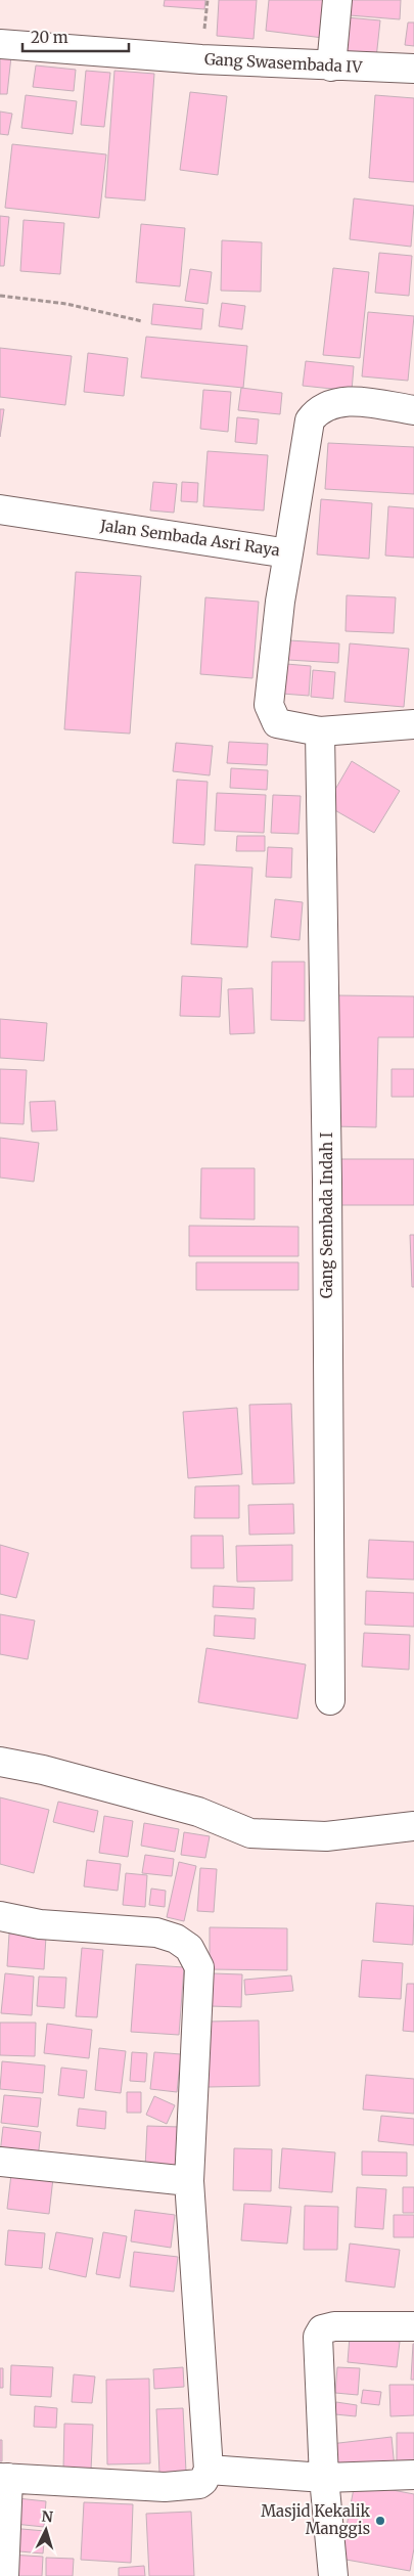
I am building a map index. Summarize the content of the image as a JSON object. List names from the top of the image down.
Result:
{
  "streets": {
    "street": ["Gang Swasembada IV", "Jalan Sembada Asri Raya", "Gang Sembada Indah I"]
  },
  "places": ["Masjid Kekalik Manggis"],
  "scale_bar": "20 m",
  "north": "top"
}
